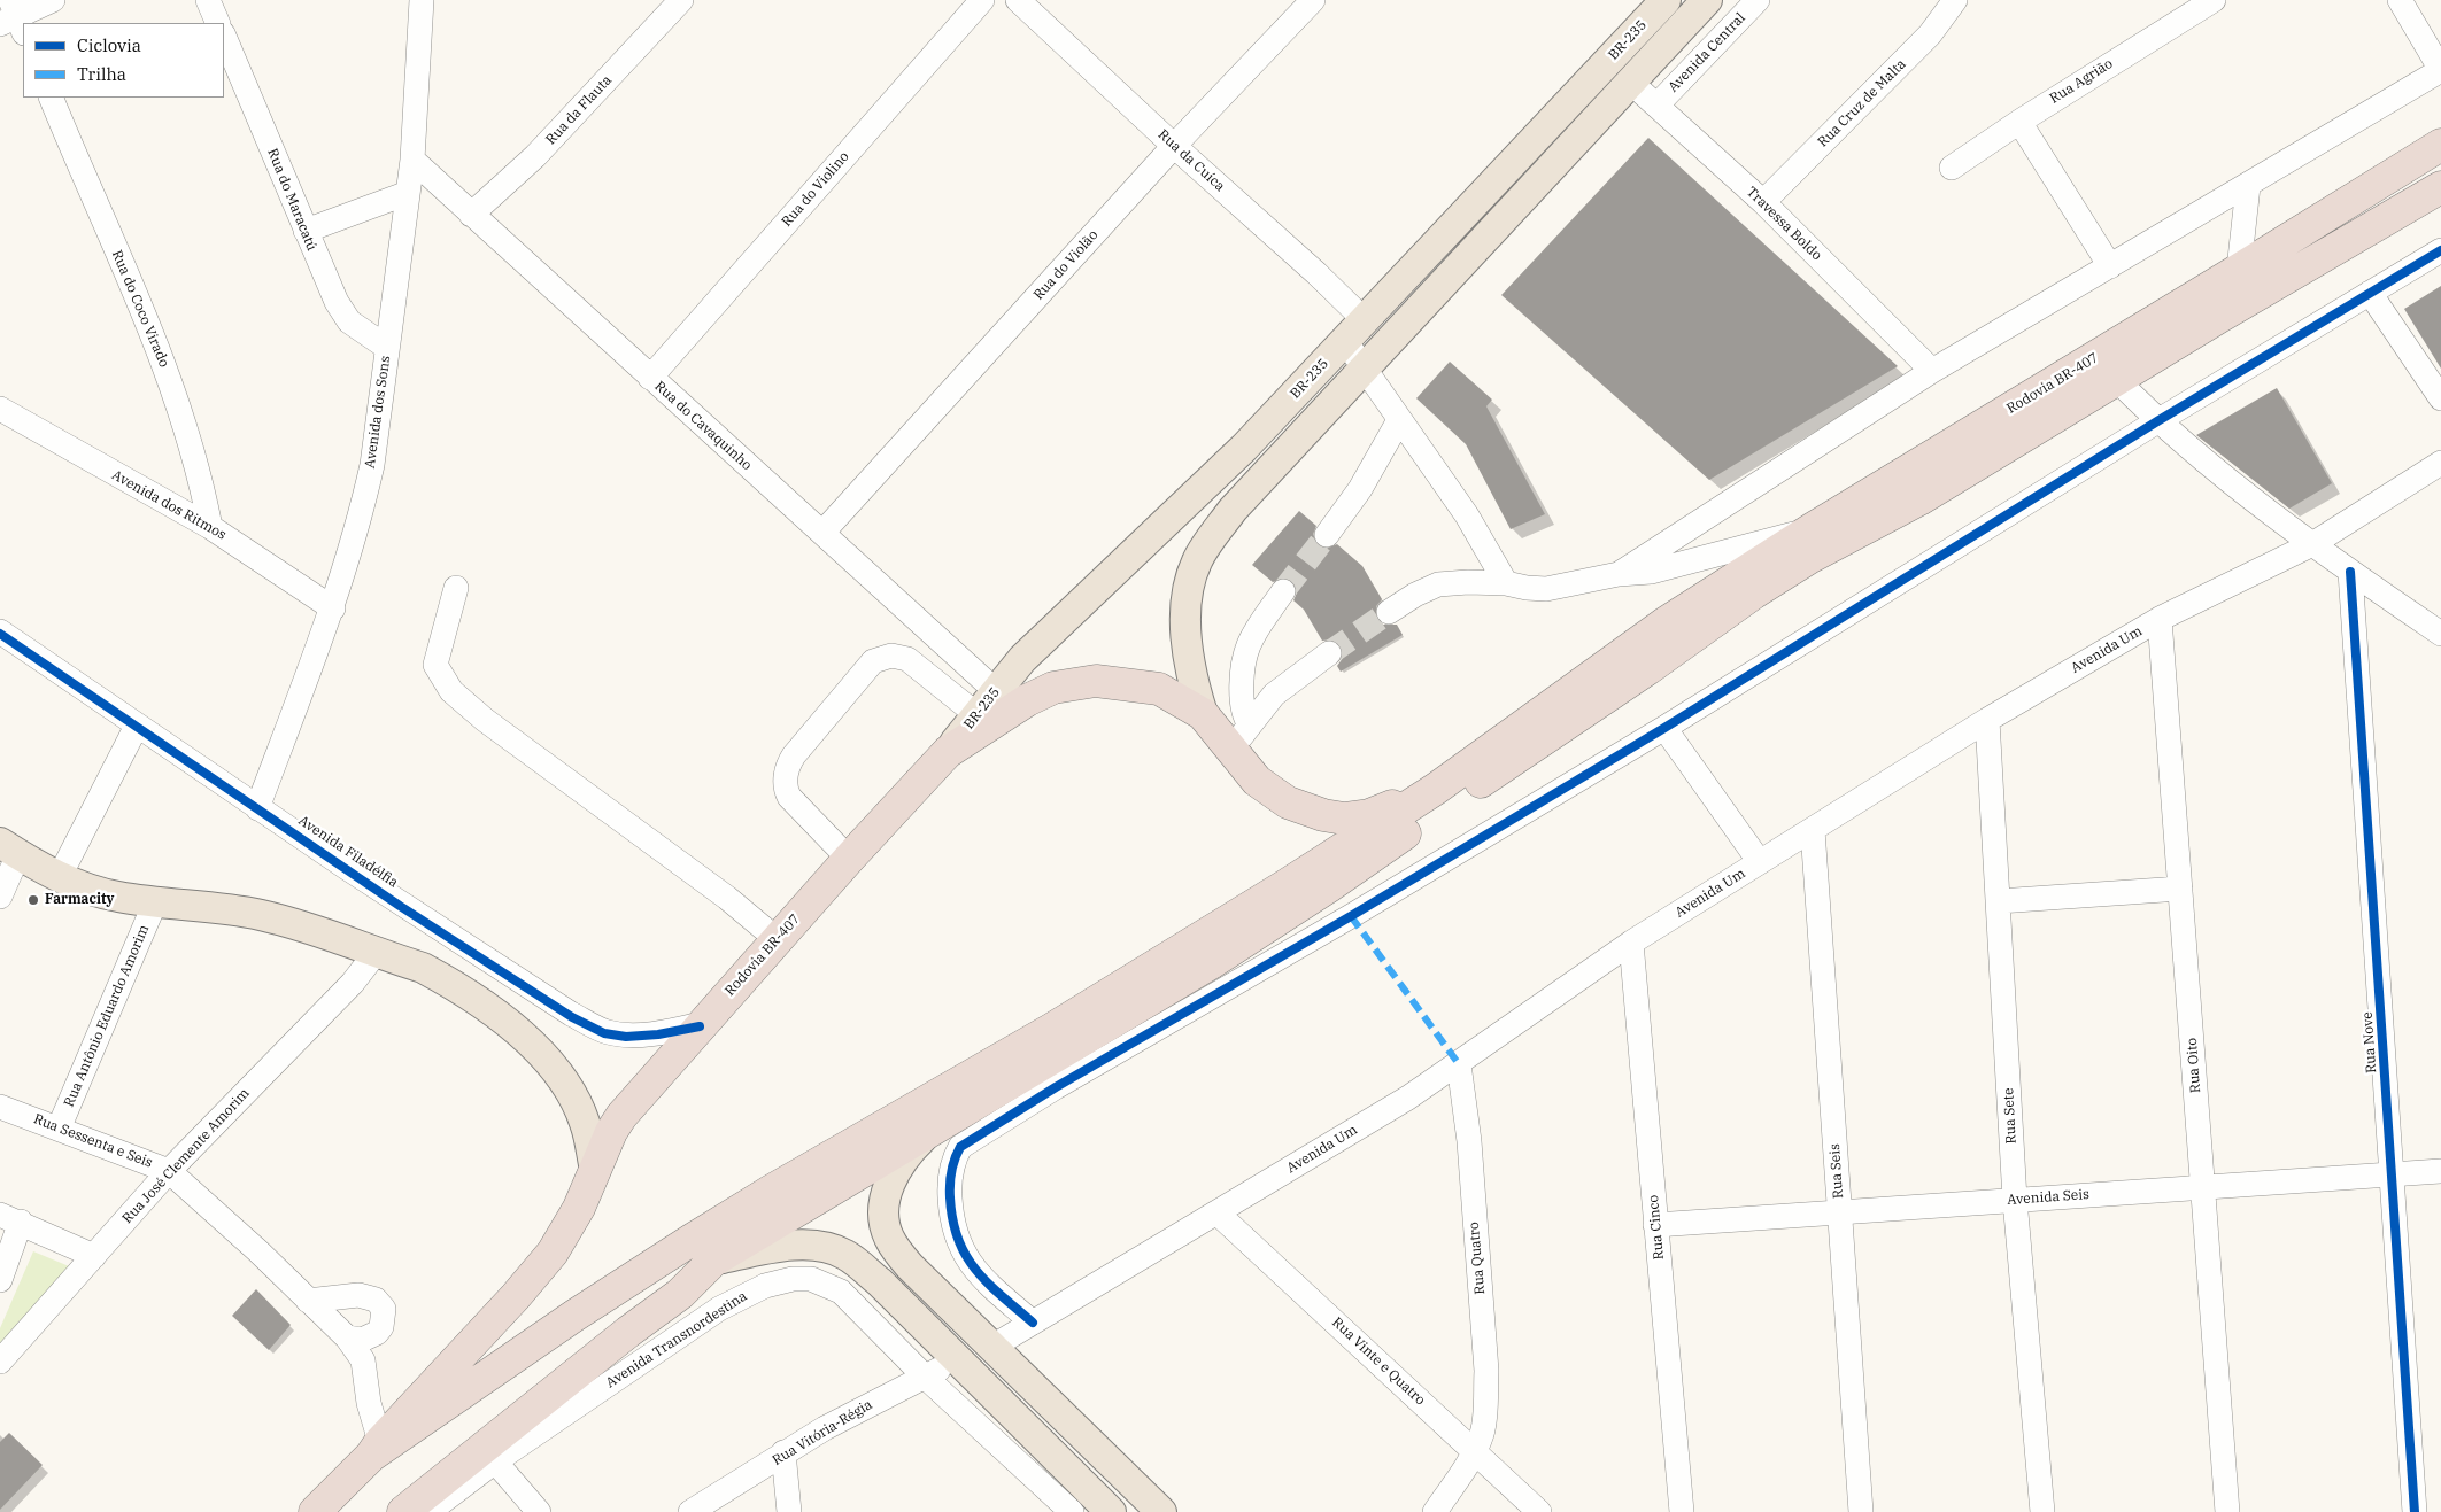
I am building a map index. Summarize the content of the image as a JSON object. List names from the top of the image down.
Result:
{
  "streets": {
    "highway": ["Rodovia BR-407"],
    "main road": ["BR-235"],
    "street": [
      "Avenida Central",
      "Rua Agrião",
      "Rua Cruz de Malta",
      "Rua da Flauta",
      "Rua da Cuíca",
      "Rua do Violino",
      "Rua do Maracatú",
      "Travessa Boldo",
      "Rua do Violão",
      "Rua do Coco Virado",
      "Avenida dos Sons",
      "Rua do Cavaquinho",
      "Avenida dos Ritmos",
      "Avenida Um",
      "Avenida Filadélfia",
      "Rua Antônio Eduardo Amorim",
      "Rua Nove",
      "Rua Oito",
      "Rua Sete",
      "Rua Sessenta e Seis",
      "Rua José Clemente Amorim",
      "Rua Seis",
      "Avenida Seis",
      "Rua Cinco",
      "Rua Quatro",
      "Avenida Transnordestina",
      "Rua Vinte e Quatro",
      "Rua Vitória-Régia"
    ]
  },
  "crossings": [
    ["BR-235", "Rua da Cuíca"],
    ["BR-235", "Rodovia BR-407"],
    ["BR-235", "Rua do Cavaquinho"],
    ["Avenida Central", "Travessa Boldo"],
    ["Rua Cruz de Malta", "Travessa Boldo"],
    ["Rua da Flauta", "Rua do Cavaquinho"],
    ["Rua da Cuíca", "Rua do Violão"],
    ["Rua do Violino", "Rua do Cavaquinho"],
    ["Rua do Maracatú", "Avenida dos Sons"],
    ["Rua do Violão", "Rua do Cavaquinho"],
    ["Rua do Coco Virado", "Avenida dos Ritmos"],
    ["Rodovia BR-407", "Avenida Filadélfia"],
    ["Rodovia BR-407", "Rua Sessenta e Seis"],
    ["Avenida dos Sons", "Rua do Cavaquinho"],
    ["Avenida dos Sons", "Avenida dos Ritmos"],
    ["Avenida dos Sons", "Avenida Filadélfia"],
    ["Avenida Um", "Rua Oito"],
    ["Avenida Um", "Rua Sete"],
    ["Avenida Um", "Rua Seis"],
    ["Avenida Um", "Rua Cinco"],
    ["Avenida Um", "Rua Quatro"],
    ["Avenida Um", "Rua Vinte e Quatro"],
    ["Rua Antônio Eduardo Amorim", "Rua Sessenta e Seis"],
    ["Rua Nove", "Avenida Seis"],
    ["Rua Oito", "Avenida Seis"],
    ["Rua Sete", "Avenida Seis"],
    ["Rua Sessenta e Seis", "Rua José Clemente Amorim"],
    ["Rua Seis", "Avenida Seis"],
    ["Avenida Seis", "Rua Cinco"],
    ["Rua Quatro", "Rua Vinte e Quatro"],
    ["Avenida Transnordestina", "Rua Vitória-Régia"]
  ],
  "places": ["Farmacity"],
  "legend": ["Ciclovia", "Trilha"]
}
